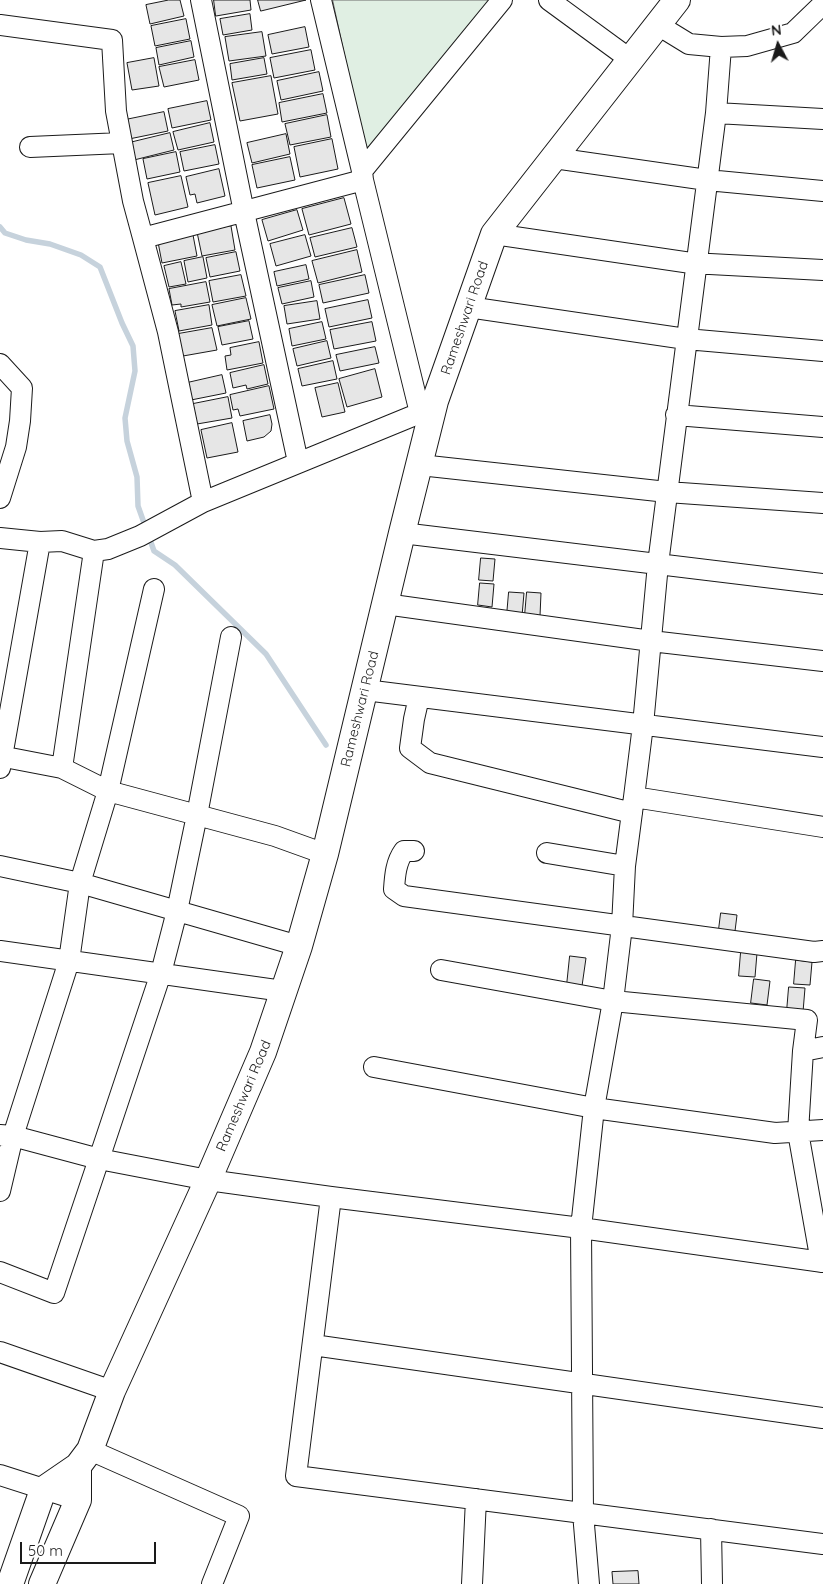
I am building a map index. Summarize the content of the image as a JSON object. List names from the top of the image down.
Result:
{
  "streets": {
    "main road": ["Rameshwari Road"]
  },
  "scale_bar": "50 m",
  "north": "top"
}
